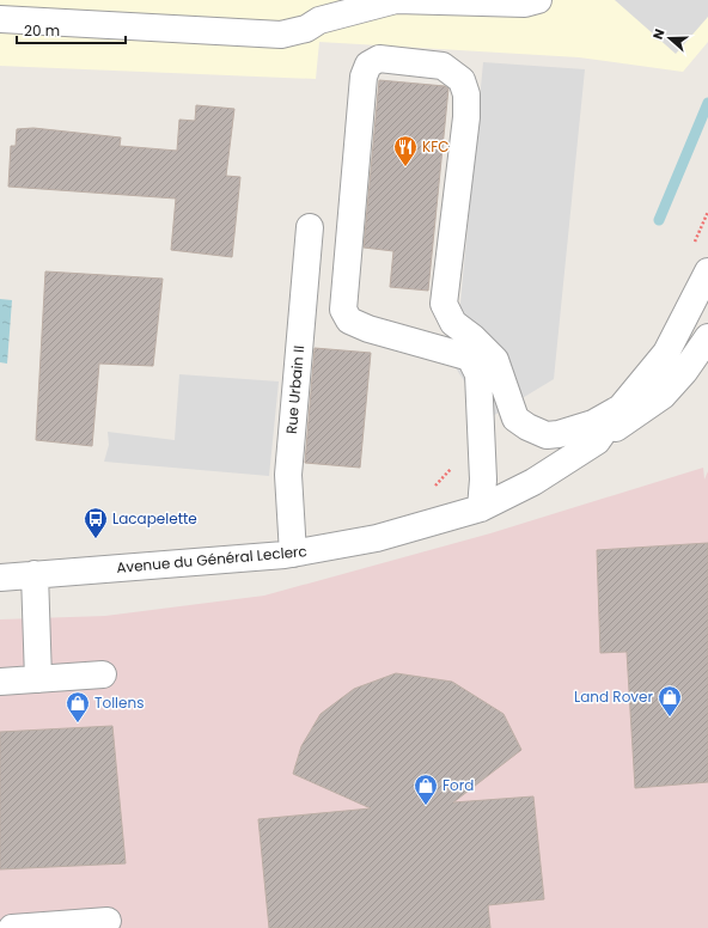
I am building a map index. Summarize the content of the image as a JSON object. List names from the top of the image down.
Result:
{
  "streets": {
    "street": ["Rue Urbain II", "Avenue du Général Leclerc"]
  },
  "crossings": [
    ["Rue Urbain II", "Avenue du Général Leclerc"]
  ],
  "places": {
    "restaurant": ["KFC"],
    "bus stop": ["Lacapelette"],
    "shop": ["Land Rover", "Tollens", "Ford"]
  },
  "scale_bar": "20 m",
  "north": "left"
}
